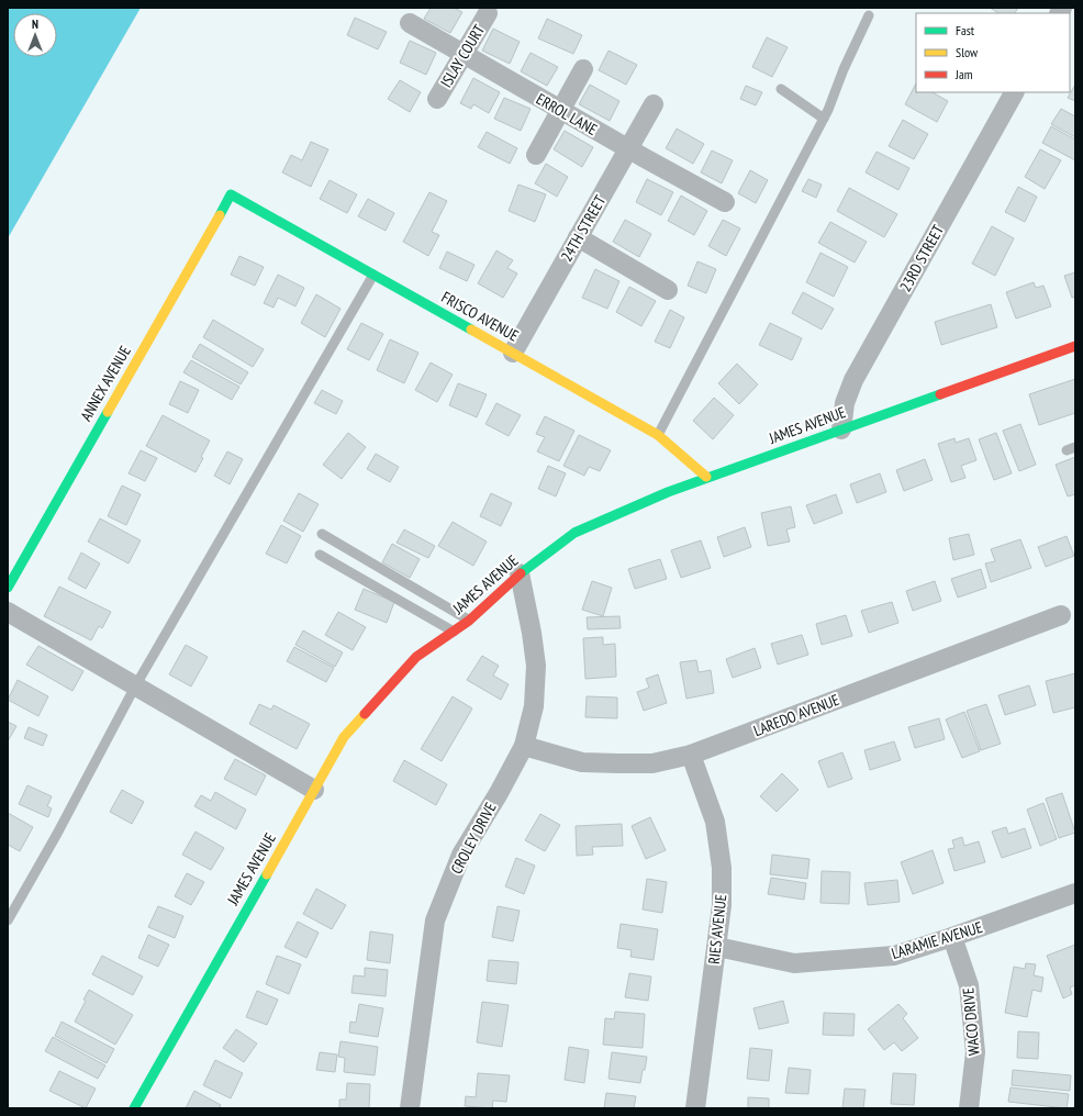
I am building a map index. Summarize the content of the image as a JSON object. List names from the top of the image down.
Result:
{
  "streets": {
    "street": [
      "ISLAY COURT",
      "ERROL LANE",
      "24TH STREET",
      "23RD STREET",
      "FRISCO AVENUE",
      "ANNEX AVENUE",
      "JAMES AVENUE",
      "LAREDO AVENUE",
      "CROLEY DRIVE",
      "RIES AVENUE",
      "LARAMIE AVENUE",
      "WACO DRIVE"
    ]
  },
  "crossings": [
    ["ISLAY COURT", "ERROL LANE"],
    ["ERROL LANE", "24TH STREET"],
    ["24TH STREET", "FRISCO AVENUE"],
    ["23RD STREET", "JAMES AVENUE"],
    ["FRISCO AVENUE", "ANNEX AVENUE"],
    ["FRISCO AVENUE", "JAMES AVENUE"],
    ["JAMES AVENUE", "CROLEY DRIVE"],
    ["LAREDO AVENUE", "CROLEY DRIVE"],
    ["LAREDO AVENUE", "RIES AVENUE"],
    ["RIES AVENUE", "LARAMIE AVENUE"],
    ["LARAMIE AVENUE", "WACO DRIVE"]
  ],
  "legend": ["Fast", "Slow", "Jam"],
  "north": "top"
}
